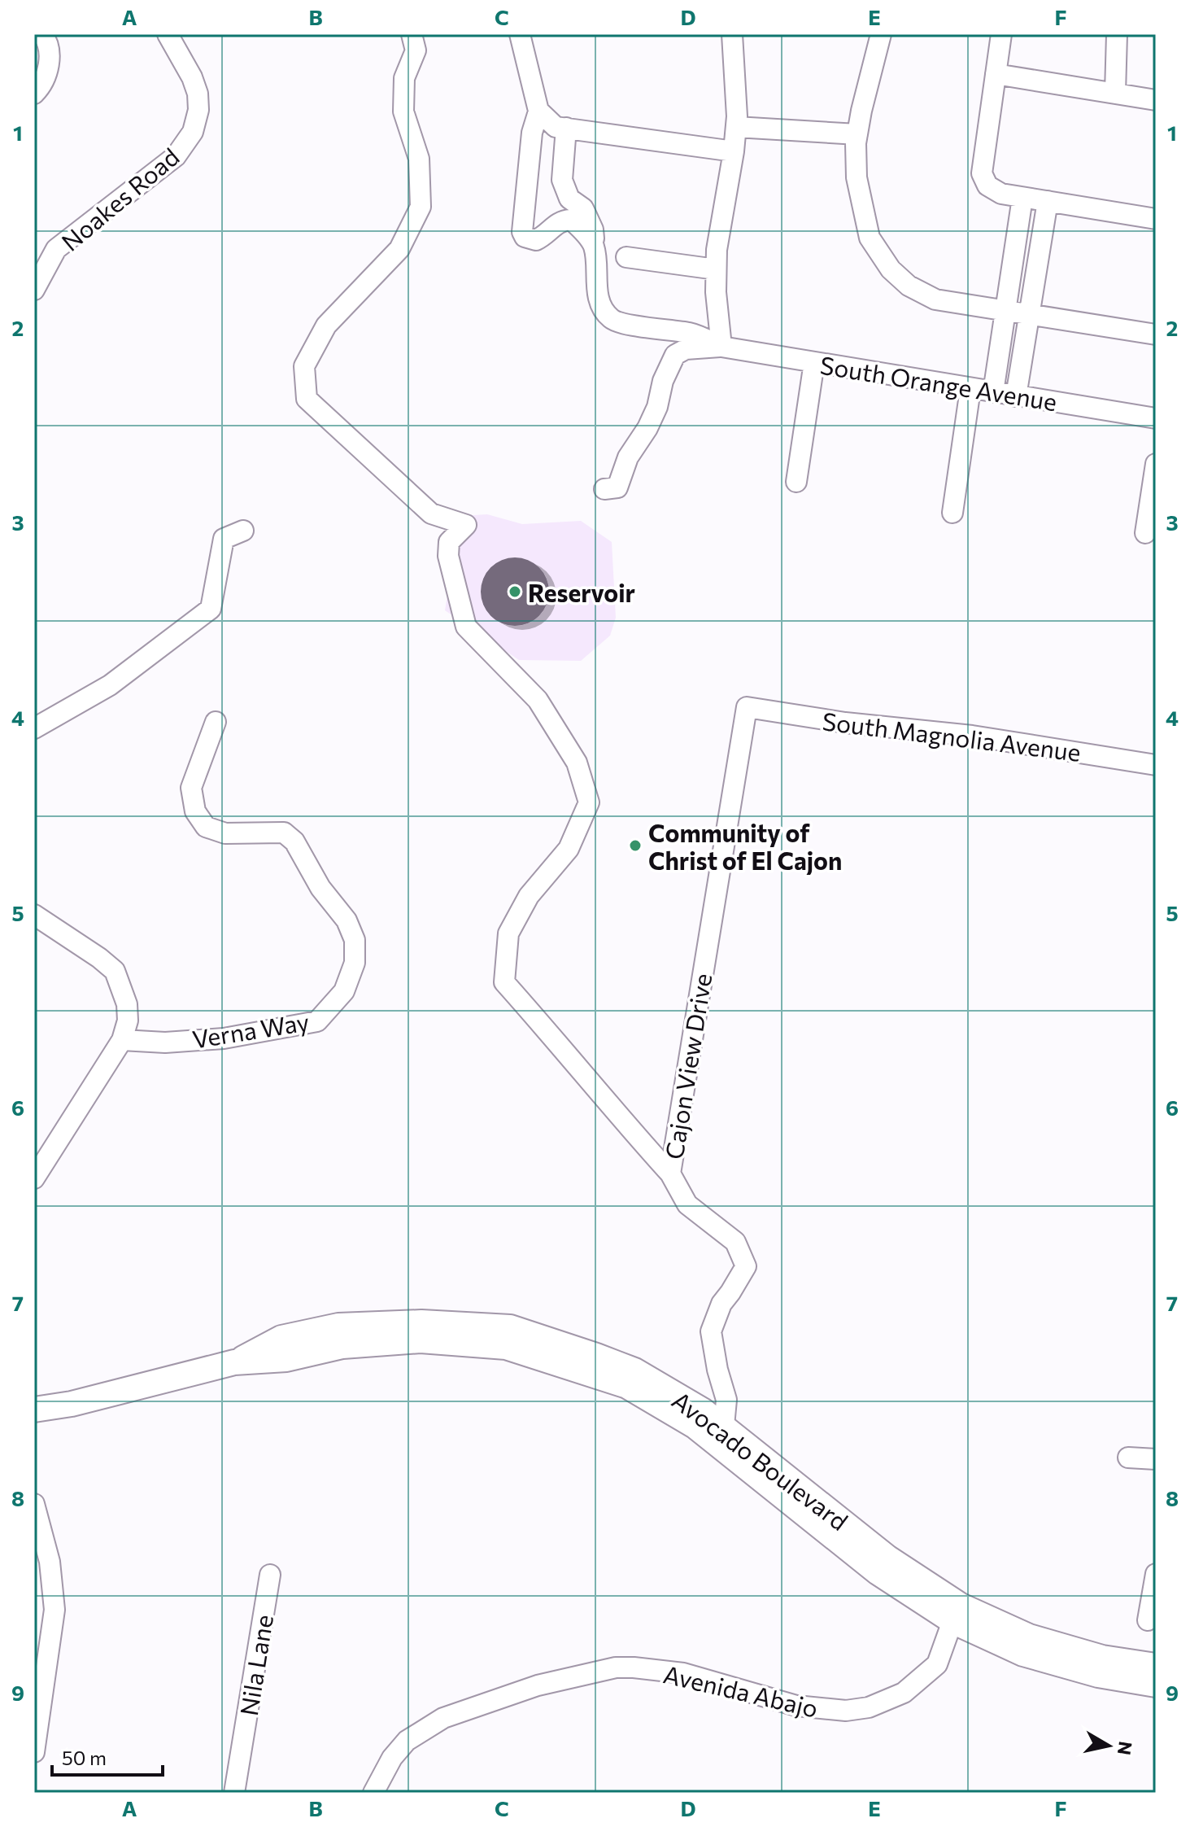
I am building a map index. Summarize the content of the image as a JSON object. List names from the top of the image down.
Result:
{
  "streets": {
    "main road": ["Avocado Boulevard"],
    "street": [
      "Noakes Road",
      "South Orange Avenue",
      "South Magnolia Avenue",
      "Verna Way",
      "Cajon View Drive",
      "Nila Lane",
      "Avenida Abajo"
    ]
  },
  "crossings": [
    ["South Magnolia Avenue", "Cajon View Drive"],
    ["Cajon View Drive", "Avocado Boulevard"],
    ["Avocado Boulevard", "Avenida Abajo"]
  ],
  "places": ["Reservoir", "Community of Christ of El Cajon"],
  "scale_bar": "50 m",
  "north": "right",
  "grid": {
    "columns": [
      "A",
      "B",
      "C",
      "D",
      "E",
      "F"
    ],
    "rows": [
      "1",
      "2",
      "3",
      "4",
      "5",
      "6",
      "7",
      "8",
      "9"
    ]
  }
}
